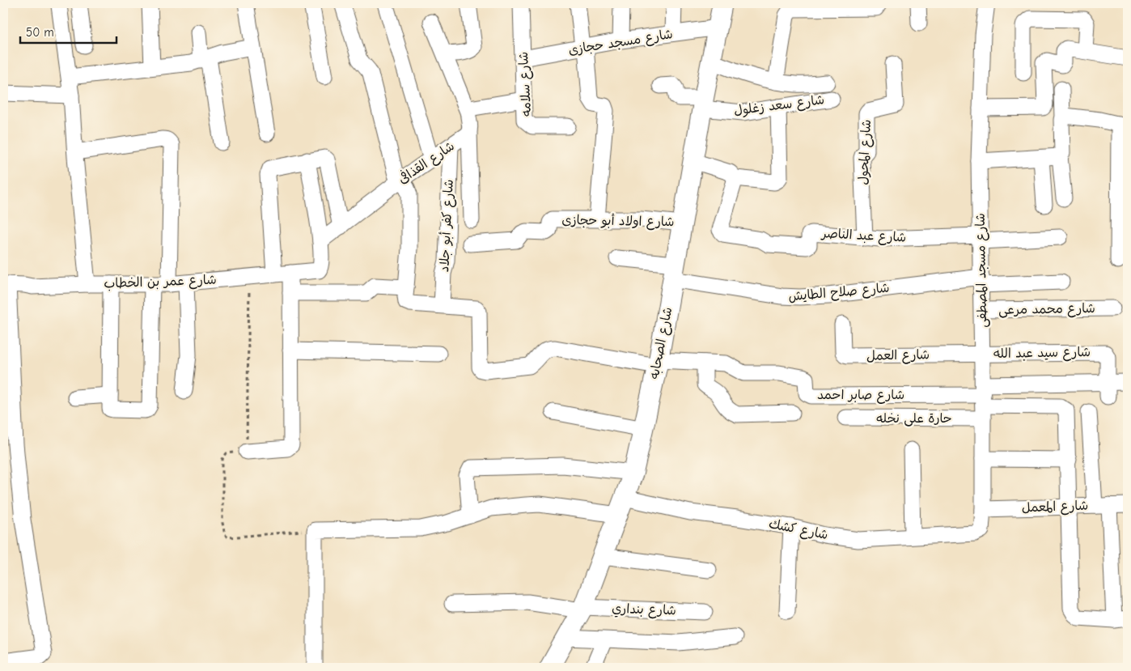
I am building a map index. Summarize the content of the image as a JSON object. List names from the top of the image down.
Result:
{
  "streets": {
    "street": [
      "شارع مسجد حجازى",
      "شارع سلامه",
      "شارع سعد زغلول",
      "شارع المحول",
      "شارع القذافى",
      "شارع اولاد أبو حجازى",
      "شارع كفر أبو جلاد",
      "شارع عبد الناصر",
      "شارع مسجد المصطفى",
      "شارع عمر بن الخطاب",
      "شارع صلاح الطايش",
      "شارع محمد مرعى",
      "شارع الصحابه",
      "شارع سيد عبد الله",
      "شارع العمل",
      "شارع صابر احمد",
      "حارة على نخله",
      "شارع المعمل",
      "شارع كشك",
      "شارع بنداري"
    ]
  },
  "crossings": [
    ["شارع مسجد حجازى", "شارع سلامه"],
    ["شارع مسجد حجازى", "شارع الصحابه"],
    ["شارع سعد زغلول", "شارع الصحابه"],
    ["شارع المحول", "شارع عبد الناصر"],
    ["شارع القذافى", "شارع كفر أبو جلاد"],
    ["شارع القذافى", "شارع عمر بن الخطاب"],
    ["شارع اولاد أبو حجازى", "شارع الصحابه"],
    ["شارع كفر أبو جلاد", "شارع صابر احمد"],
    ["شارع عبد الناصر", "شارع مسجد المصطفى"],
    ["شارع مسجد المصطفى", "شارع صلاح الطايش"],
    ["شارع مسجد المصطفى", "شارع محمد مرعى"],
    ["شارع مسجد المصطفى", "شارع سيد عبد الله"],
    ["شارع مسجد المصطفى", "شارع العمل"],
    ["شارع مسجد المصطفى", "شارع صابر احمد"],
    ["شارع مسجد المصطفى", "حارة على نخله"],
    ["شارع مسجد المصطفى", "شارع المعمل"],
    ["شارع مسجد المصطفى", "شارع كشك"],
    ["شارع صلاح الطايش", "شارع الصحابه"],
    ["شارع الصحابه", "شارع صابر احمد"],
    ["شارع الصحابه", "شارع كشك"],
    ["شارع الصحابه", "شارع بنداري"],
    ["شارع سيد عبد الله", "شارع العمل"],
    ["شارع صابر احمد", "حارة على نخله"]
  ],
  "scale_bar": "50 m"
}
